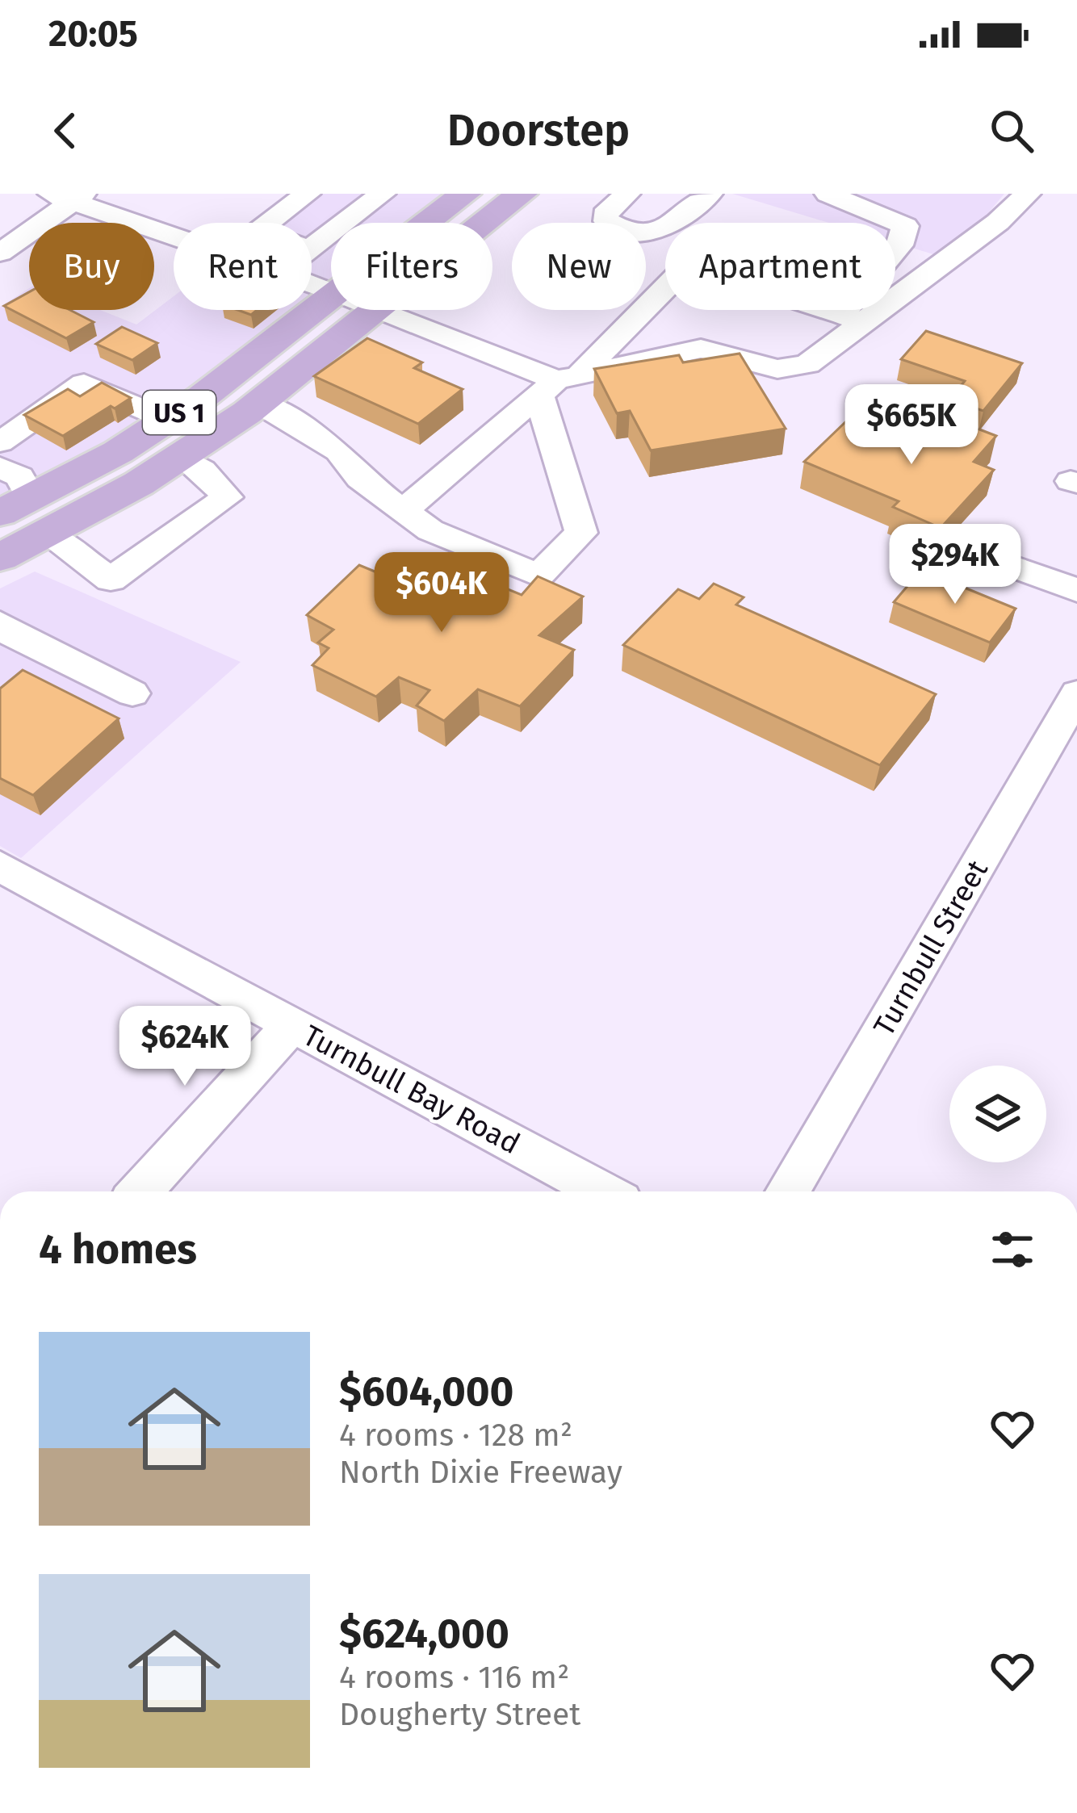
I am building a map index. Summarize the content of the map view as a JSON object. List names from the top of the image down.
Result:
{
  "streets": {
    "main road": ["US 1"],
    "street": ["Turnbull Street", "Turnbull Bay Road"]
  },
  "page": {
    "status": "20:05",
    "header": "Doorstep",
    "chip": [
      "Buy",
      "Rent",
      "Filters",
      "New",
      "Apartment"
    ],
    "price": [
      "$665K",
      "$294K",
      "$604K",
      "$624K"
    ],
    "heading": "4 homes",
    "list": [
      {
        "name": "$604,000",
        "note": "4 rooms · 128 m² · North Dixie Freeway"
      },
      {
        "name": "$624,000",
        "note": "4 rooms · 116 m² · Dougherty Street"
      }
    ]
  }
}
